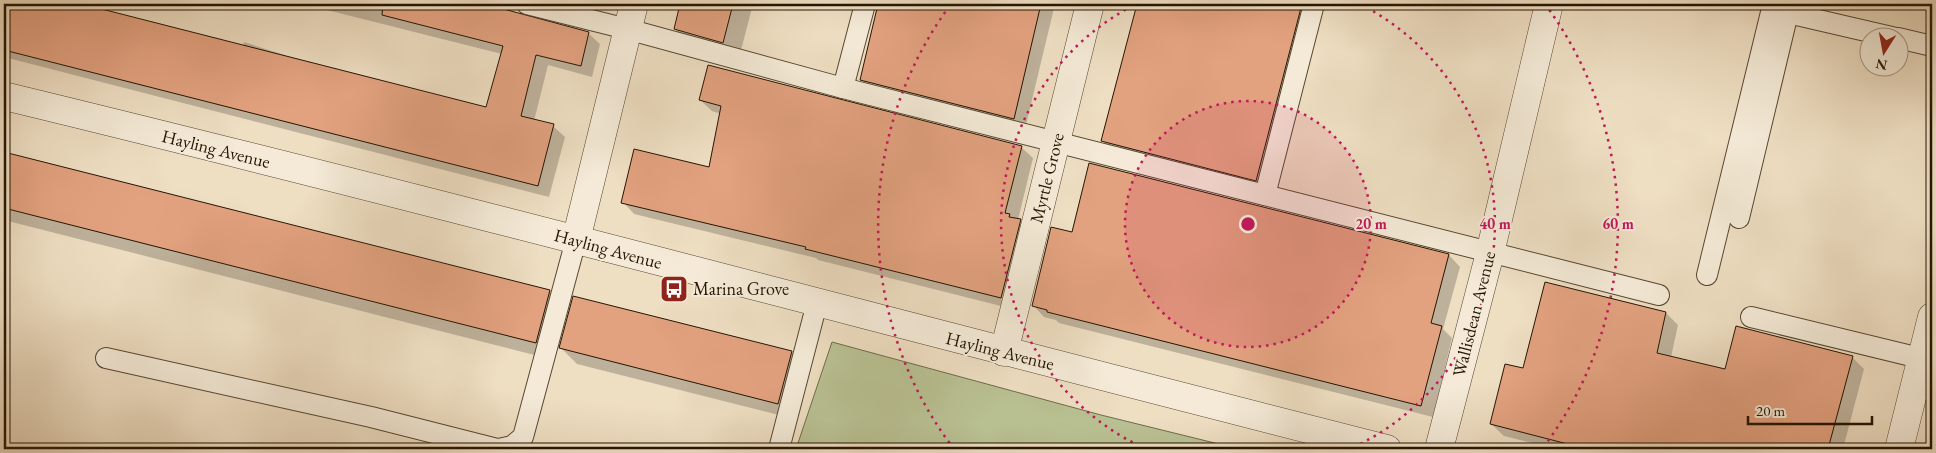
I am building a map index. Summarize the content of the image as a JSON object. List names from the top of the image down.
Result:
{
  "streets": {
    "street": ["Hayling Avenue", "Myrtle Grove", "Wallisdean Avenue"]
  },
  "crossings": [
    ["Hayling Avenue", "Myrtle Grove"]
  ],
  "places": {
    "bus stop": ["Marina Grove"]
  },
  "scale_bar": "20 m",
  "north": "bottom",
  "rings": ["20 m", "40 m", "60 m"]
}
